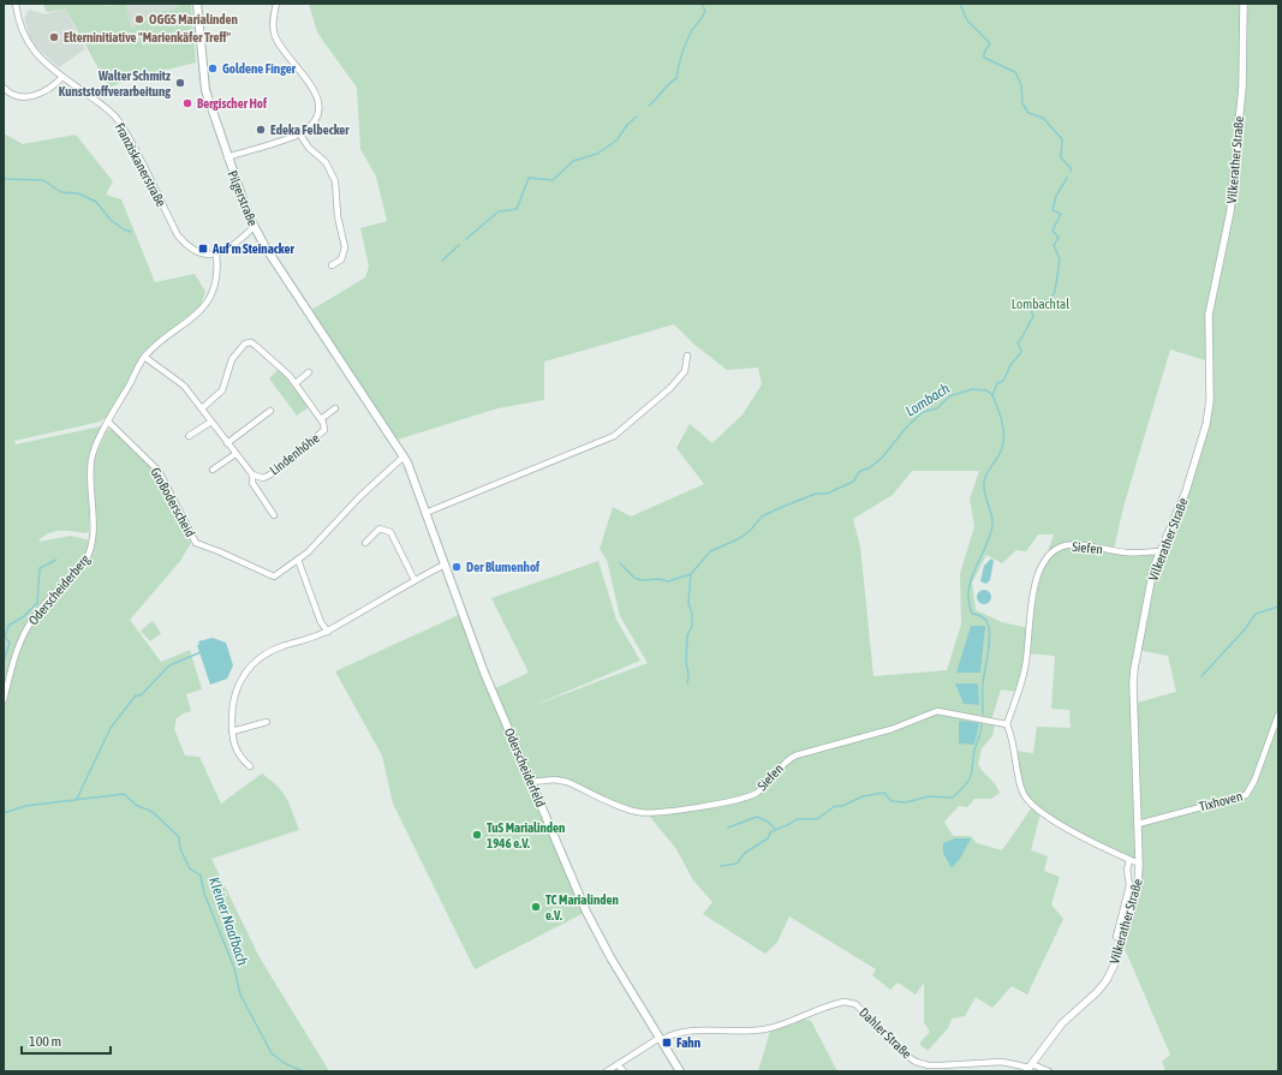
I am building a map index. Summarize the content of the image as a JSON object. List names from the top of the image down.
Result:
{
  "streets": {
    "main road": ["Pilgerstraße", "Oderscheiderfeld"],
    "street": [
      "Vilkerather Straße",
      "Franziskanerstraße",
      "Lindenhöhe",
      "Großoderscheid",
      "Siefen",
      "Oderscheiderberg",
      "Tixhoven",
      "Dahler Straße"
    ]
  },
  "crossings": [
    ["Vilkerather Straße", "Siefen"],
    ["Vilkerather Straße", "Tixhoven"],
    ["Vilkerather Straße", "Dahler Straße"],
    ["Pilgerstraße", "Oderscheiderfeld"],
    ["Großoderscheid", "Oderscheiderberg"],
    ["Großoderscheid", "Oderscheiderfeld"],
    ["Siefen", "Oderscheiderfeld"],
    ["Oderscheiderfeld", "Dahler Straße"]
  ],
  "water": ["Lombach", "Kleiner Naafbach"],
  "parks": ["Lombachtal"],
  "places": {
    "other": [
      "OGGS Marialinden",
      "Elterninitiative \"Marienkäfer Treff\"",
      "Goldene Finger",
      "Walter Schmitz Kunststoffverarbeitung",
      "Bergischer Hof",
      "Edeka Felbecker",
      "Der Blumenhof",
      "TuS Marialinden 1946 e.V.",
      "TC Marialinden e.V."
    ],
    "transit": ["Auf´m Steinacker", "Fahn"]
  },
  "scale_bar": "100 m"
}
